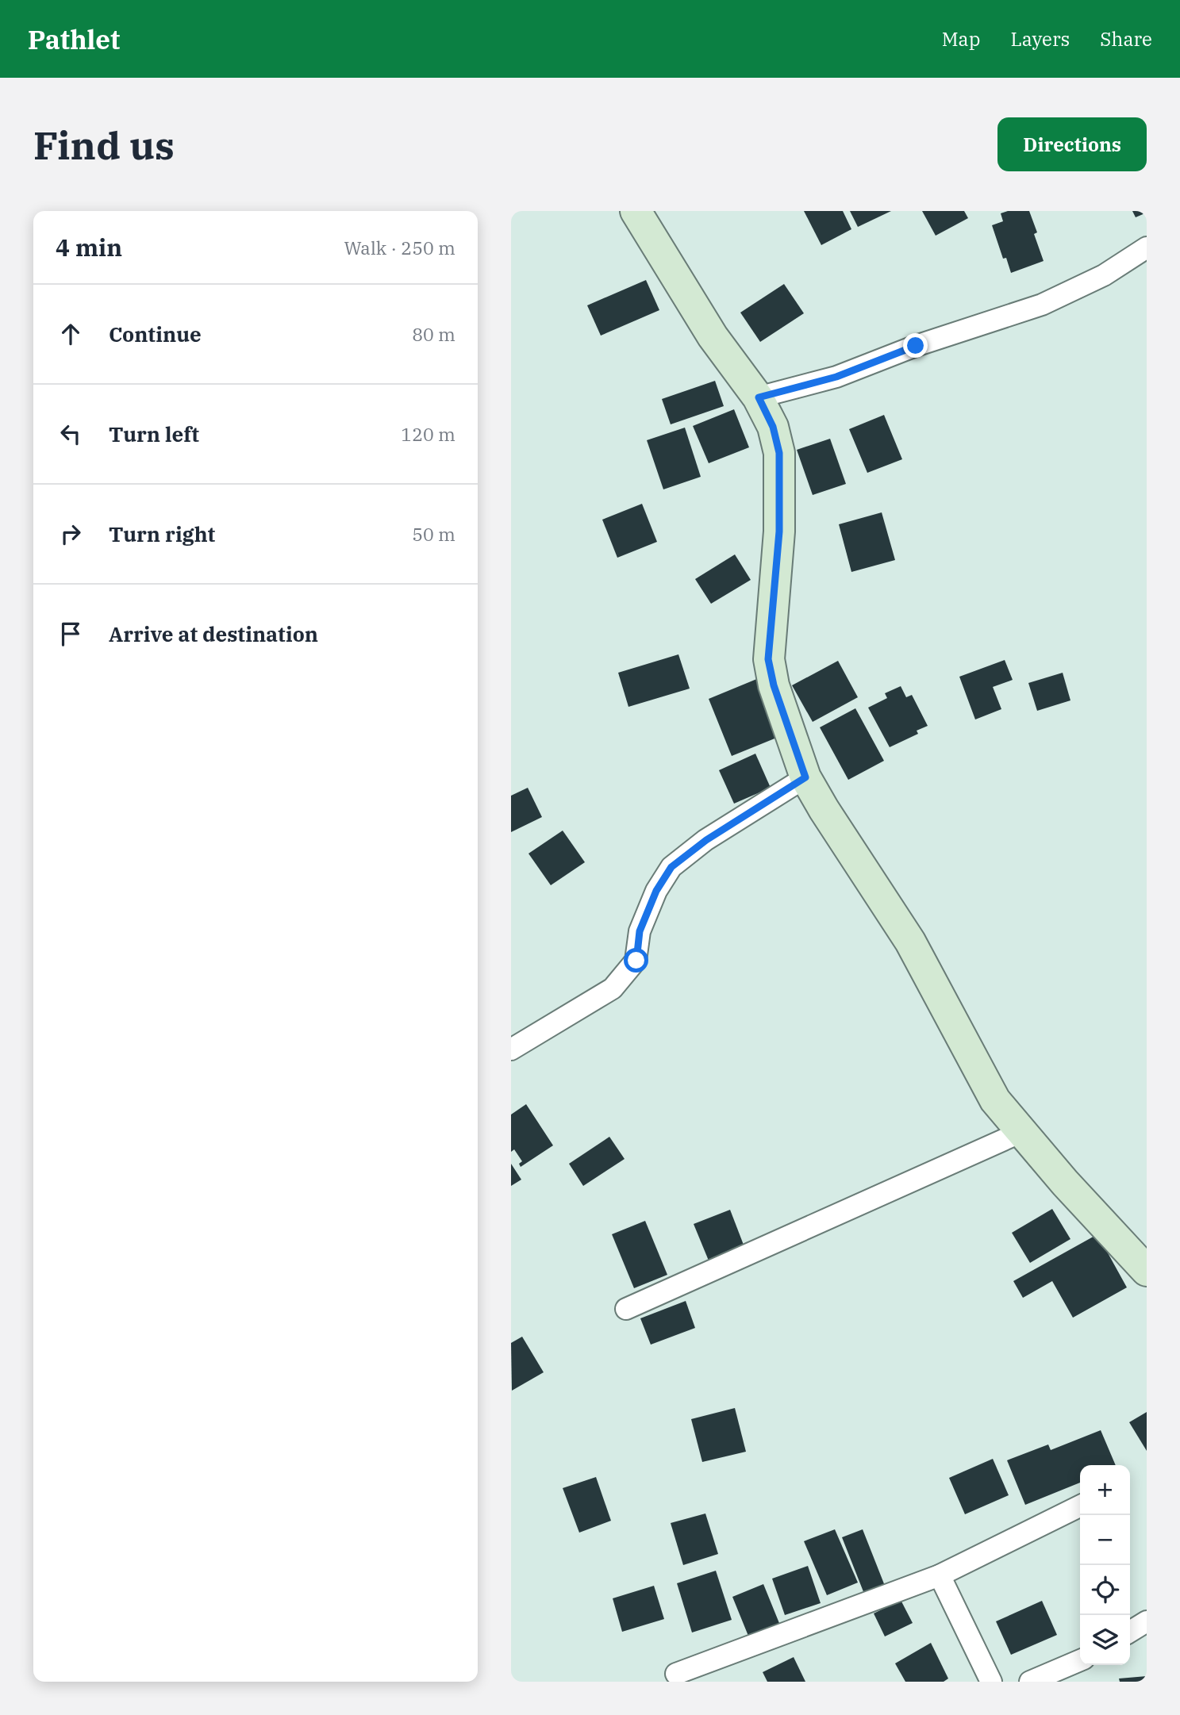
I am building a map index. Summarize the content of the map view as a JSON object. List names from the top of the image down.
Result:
{
  "page": {
    "header": "Pathlet",
    "nav": ["Map", "Layers", "Share"],
    "buttons": "Directions",
    "title": "Find us",
    "heading": ["4 min", "Walk · 250 m"],
    "list": [
      ["Continue", "80 m"],
      ["Turn left", "120 m"],
      ["Turn right", "50 m"],
      "Arrive at destination"
    ],
    "map_buttons": ["+", "−"]
  }
}
